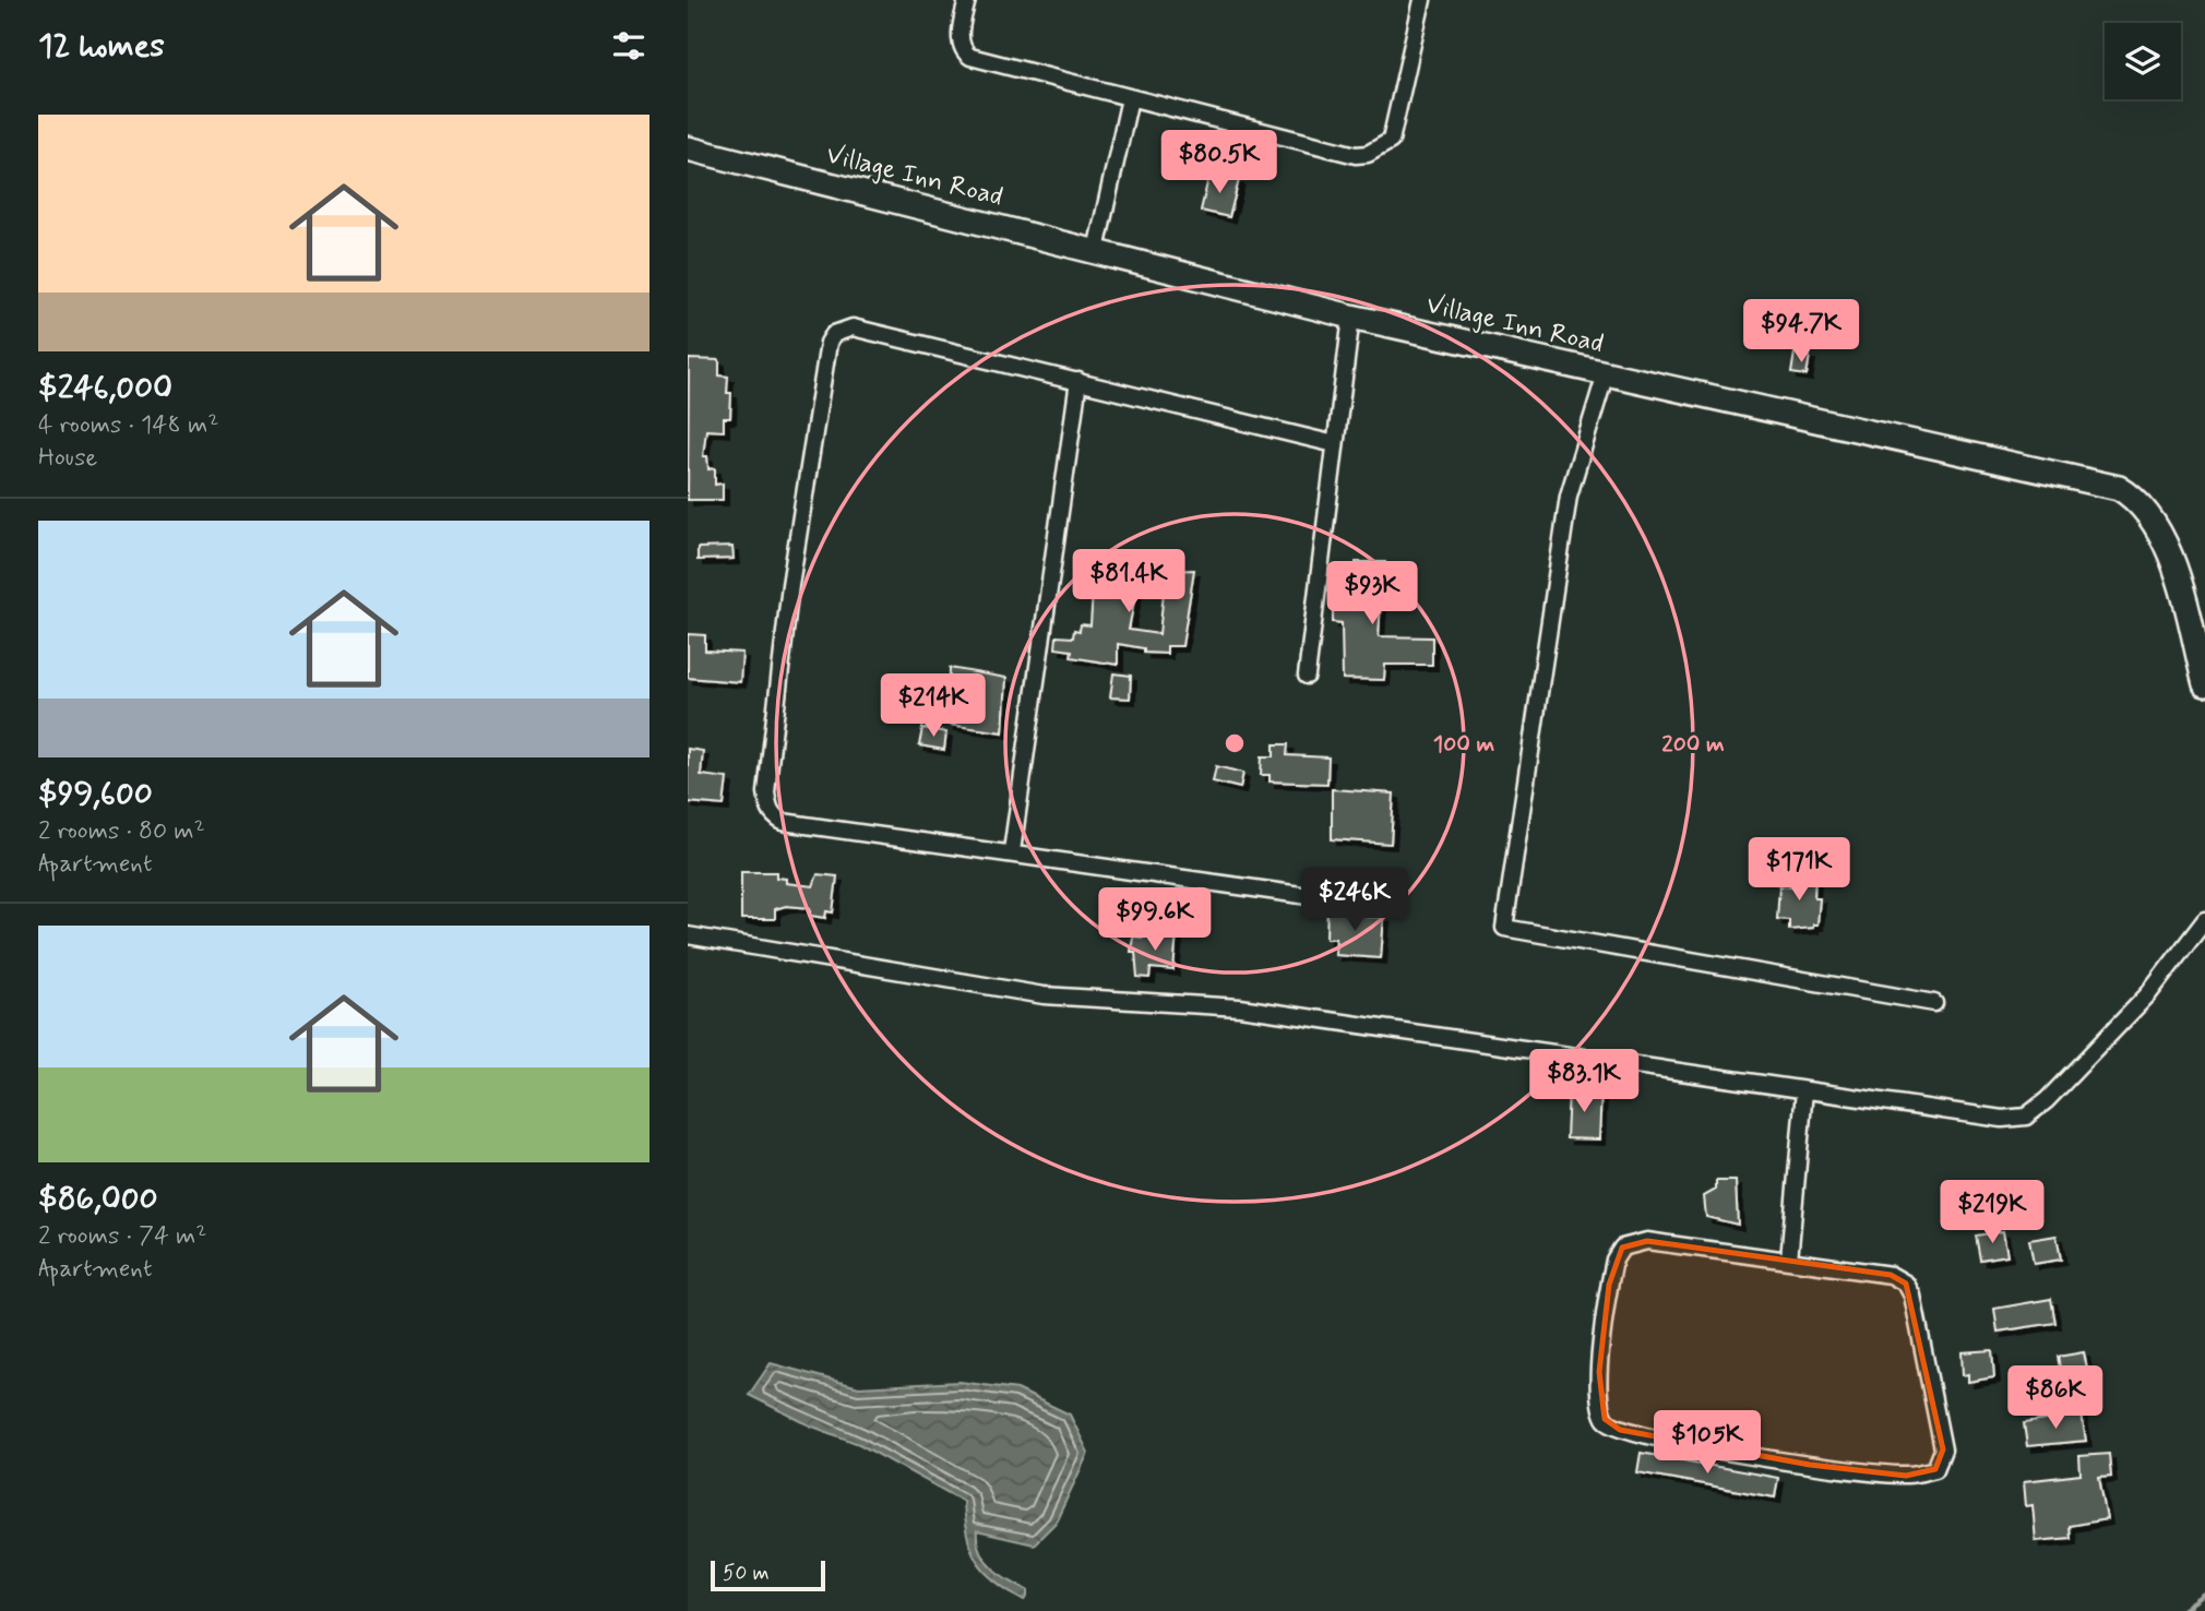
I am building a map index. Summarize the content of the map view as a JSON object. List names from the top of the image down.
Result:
{
  "streets": {
    "street": ["Village Inn Road"]
  },
  "scale_bar": "50 m",
  "page": {
    "heading": "12 homes",
    "list": [
      {
        "name": "$246,000",
        "note": "4 rooms · 148 m² · House"
      },
      {
        "name": "$99,600",
        "note": "2 rooms · 80 m² · Apartment"
      },
      {
        "name": "$86,000",
        "note": "2 rooms · 74 m² · Apartment"
      }
    ],
    "price": [
      "$80.5K",
      "$94.7K",
      "$81.4K",
      "$93K",
      "$214K",
      "$171K",
      "$246K",
      "$99.6K",
      "$83.1K",
      "$219K",
      "$86K",
      "$105K"
    ],
    "scale": "50 m"
  },
  "rings": ["100 m", "200 m"]
}
